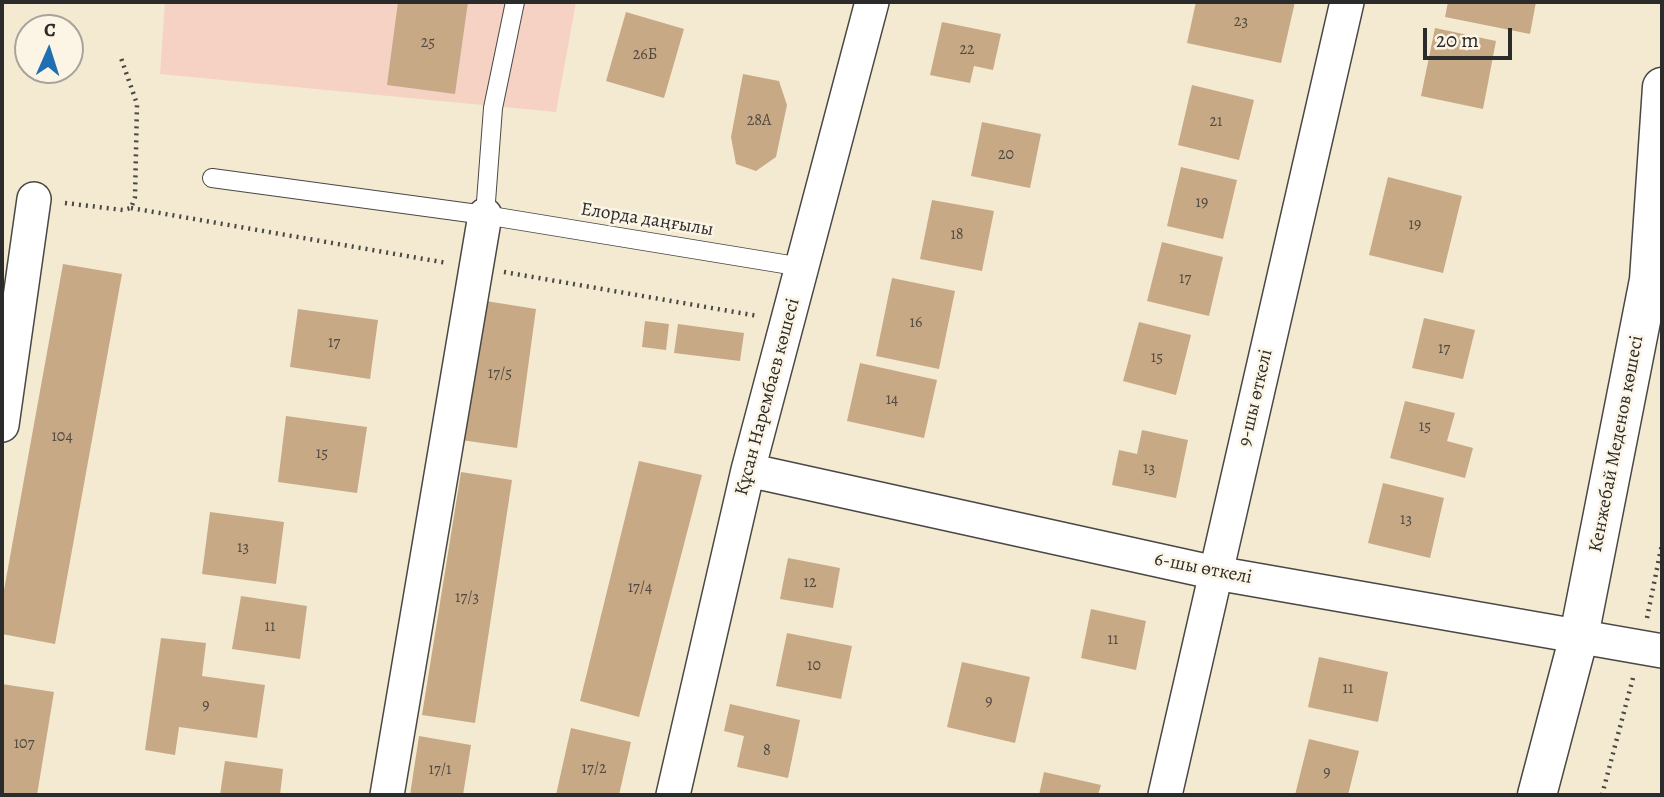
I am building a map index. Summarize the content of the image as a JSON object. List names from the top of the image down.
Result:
{
  "streets": {
    "street": [
      "Құсан Нарембаев көшесі",
      "9-шы өткелі",
      "Кенжебай Меденов көшесі",
      "6-шы өткелі"
    ],
    "lane": ["Елорда даңғылы"]
  },
  "crossings": [
    ["Елорда даңғылы", "Құсан Нарембаев көшесі"],
    ["Құсан Нарембаев көшесі", "6-шы өткелі"],
    ["9-шы өткелі", "6-шы өткелі"],
    ["Кенжебай Меденов көшесі", "6-шы өткелі"]
  ],
  "house_numbers": [
    "23",
    "25",
    "22",
    "26Б",
    "28А",
    "21",
    "20",
    "19",
    "19",
    "18",
    "17",
    "16",
    "17",
    "17",
    "15",
    "17/5",
    "14",
    "15",
    "104",
    "15",
    "13",
    "13",
    "13",
    "12",
    "17/4",
    "17/3",
    "11",
    "11",
    "10",
    "11",
    "9",
    "9",
    "107",
    "8",
    "17/2",
    "17/1",
    "9"
  ],
  "scale_bar": "20 m",
  "north": "top"
}
